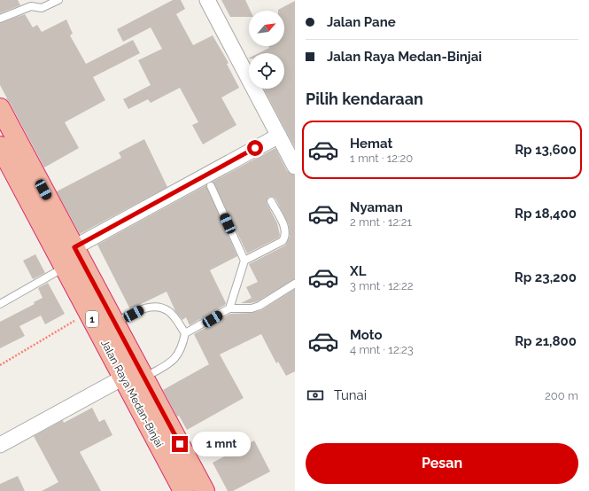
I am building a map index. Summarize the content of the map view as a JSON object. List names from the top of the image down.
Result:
{
  "streets": {
    "highway": ["1", "Jalan Raya Medan-Binjai"]
  },
  "north": "top right",
  "page": {
    "banner": ["Jalan Pane", "Jalan Raya Medan-Binjai"],
    "heading": "Pilih kendaraan",
    "list": [
      {
        "name": "Hemat",
        "note": "1 mnt · 12:20",
        "value": "Rp 13,600"
      },
      {
        "name": "Nyaman",
        "note": "2 mnt · 12:21",
        "value": "Rp 18,400"
      },
      {
        "name": "XL",
        "note": "3 mnt · 12:22",
        "value": "Rp 23,200"
      },
      {
        "name": "Moto",
        "note": "4 mnt · 12:23",
        "value": "Rp 21,800"
      }
    ],
    "pay": ["Tunai", "200 m"],
    "bubble": "1 mnt",
    "buttons": "Pesan"
  }
}
